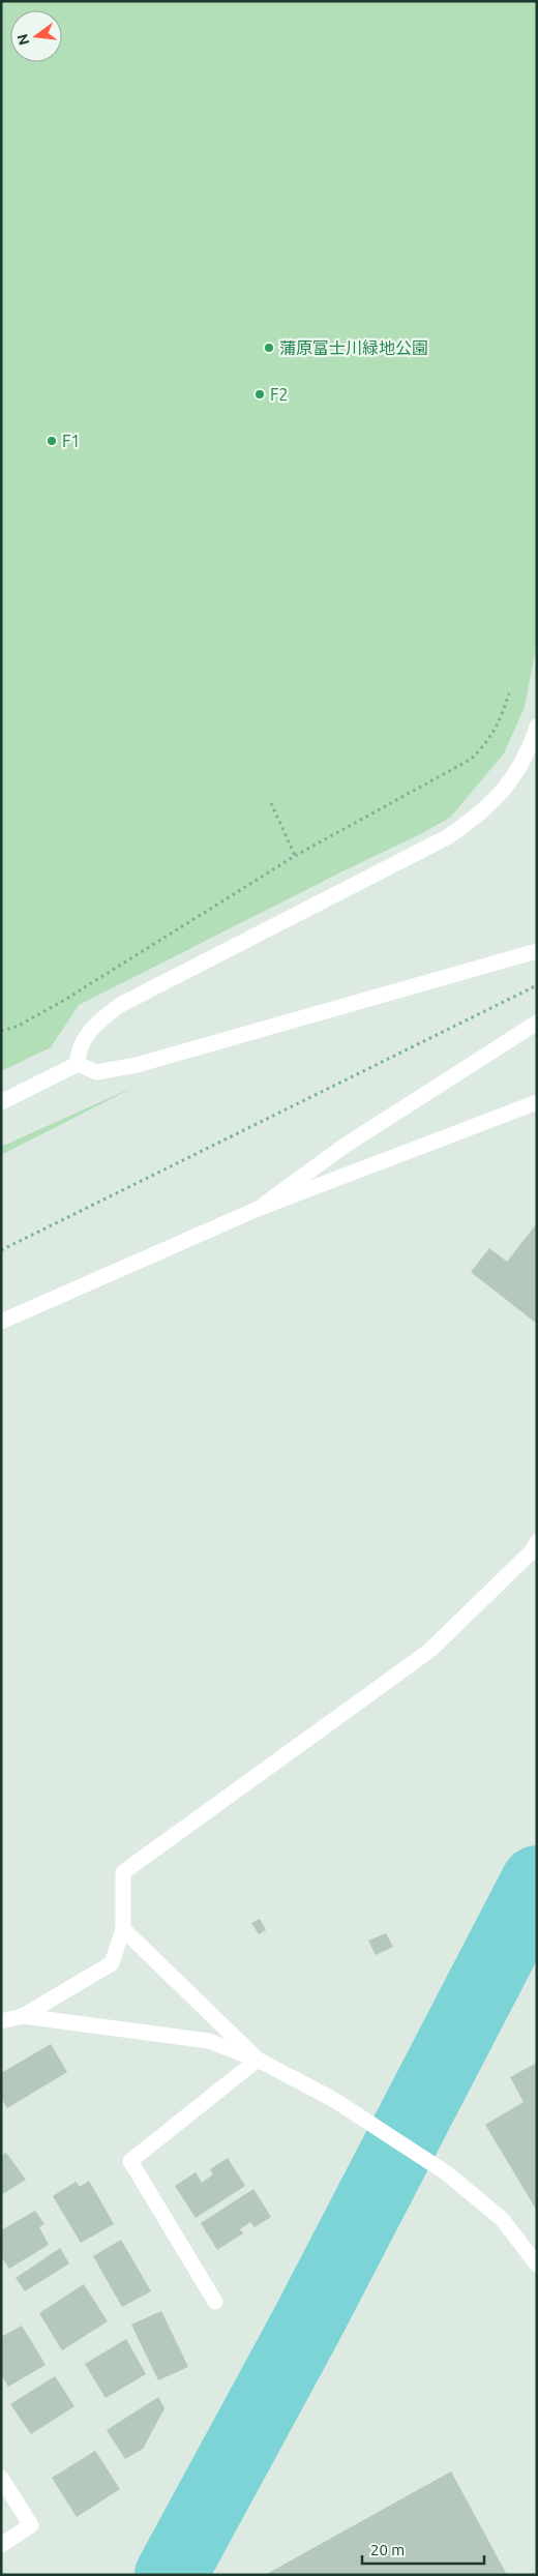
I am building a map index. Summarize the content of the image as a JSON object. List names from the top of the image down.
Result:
{
  "places": ["蒲原富士川緑地公園", "F2", "F1"],
  "scale_bar": "20 m",
  "north": "left"
}
